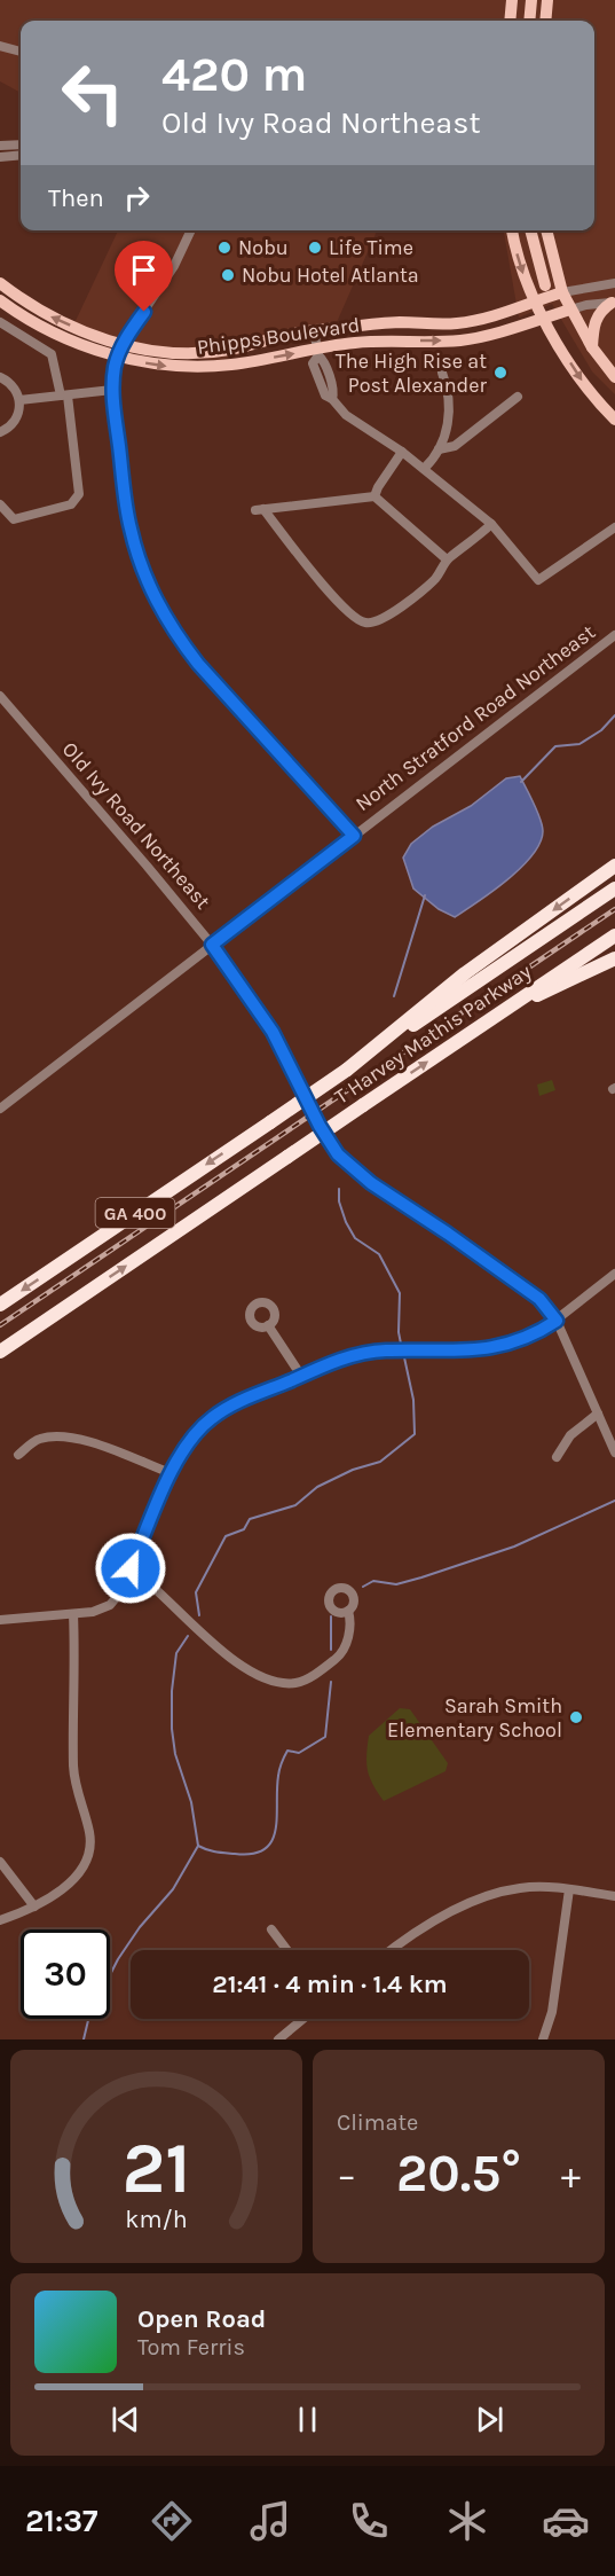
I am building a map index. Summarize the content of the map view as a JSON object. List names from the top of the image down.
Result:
{
  "streets": {
    "highway": ["T Harvey Mathis Parkway", "GA 400"],
    "main road": ["Phipps Boulevard"],
    "street": ["North Stratford Road Northeast", "Old Ivy Road Northeast"]
  },
  "crossings": [
    ["North Stratford Road Northeast", "Old Ivy Road Northeast"]
  ],
  "places": [
    "Nobu",
    "Life Time",
    "Nobu Hotel Atlanta",
    "The High Rise at Post Alexander",
    "Sarah Smith Elementary School"
  ],
  "page": {
    "turn": ["420 m", "Old Ivy Road Northeast"],
    "then": "Then",
    "limit": "30",
    "trip": "21:41 · 4 min · 1.4 km",
    "tile": "Climate",
    "heat": ["−", "20.5°", "+"],
    "song": ["Open Road", "Tom Ferris"],
    "tabs": "21:37",
    "gauge": ["21", "km/h"]
  }
}
